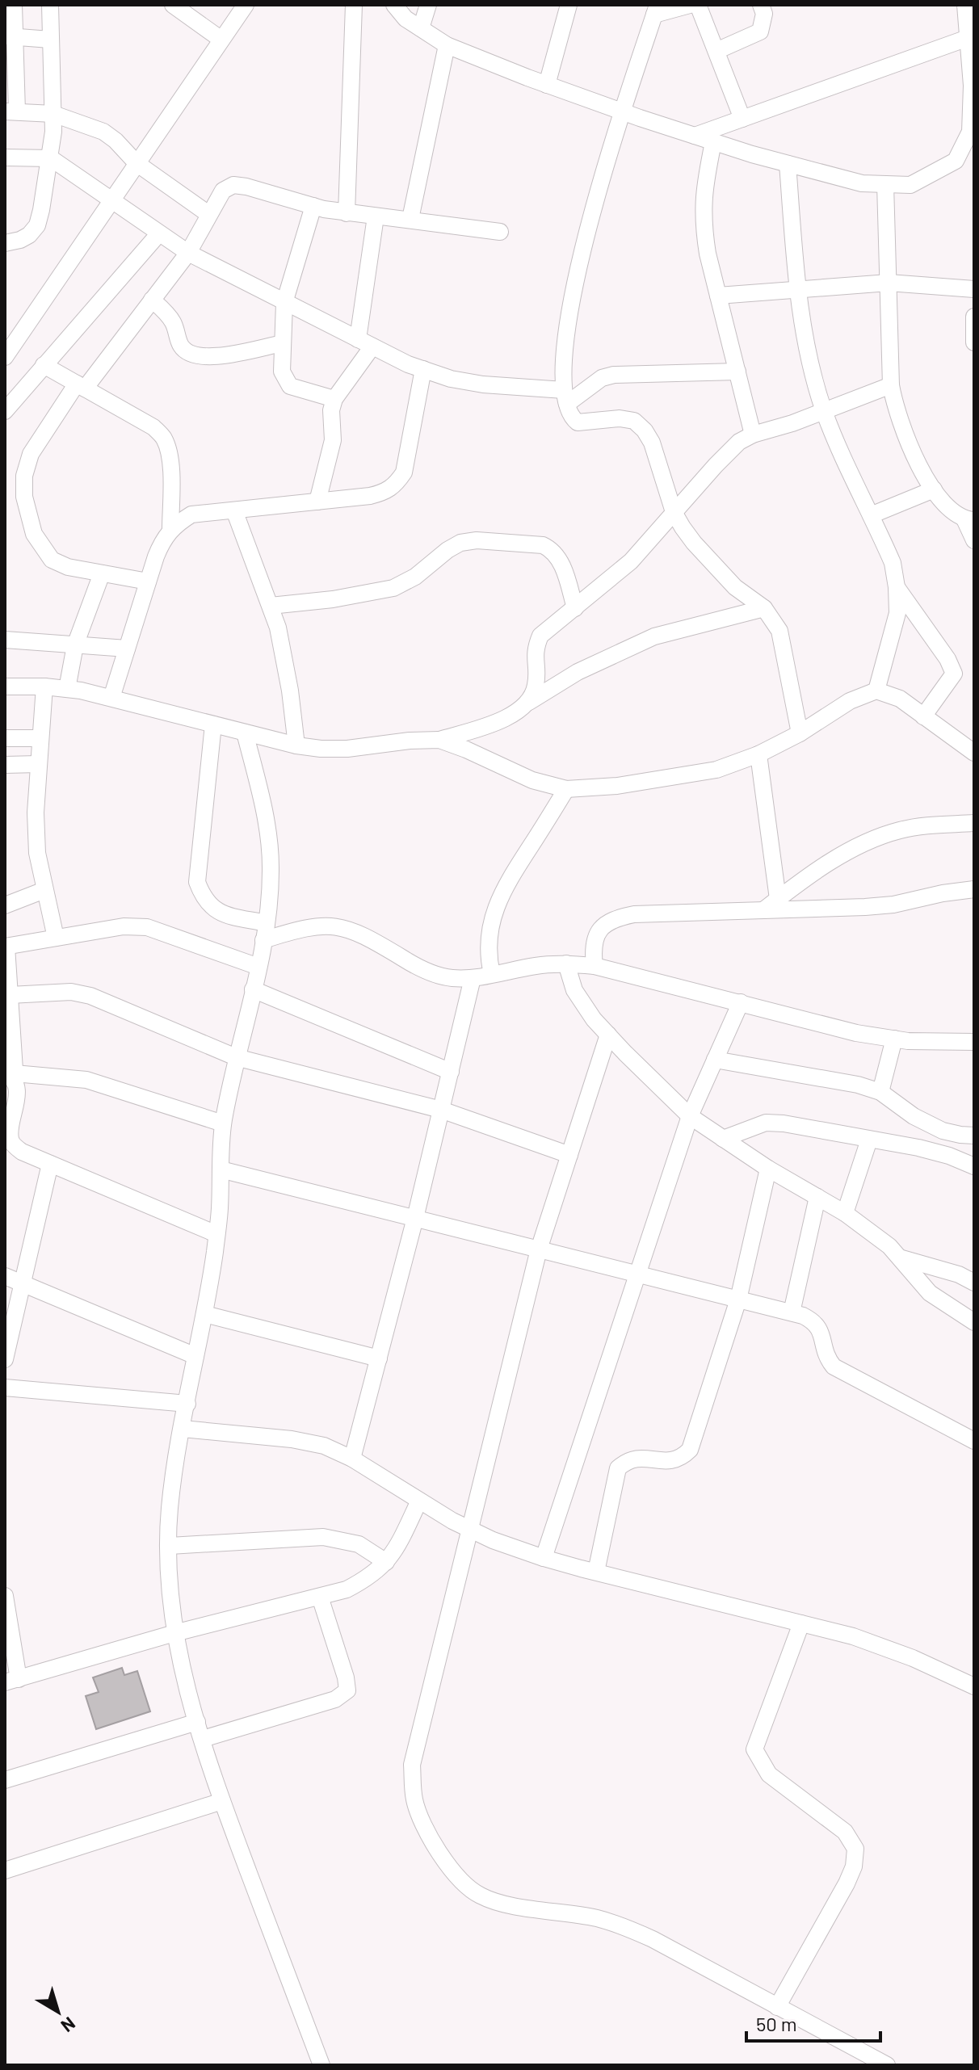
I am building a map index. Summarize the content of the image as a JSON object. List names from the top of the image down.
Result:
{
  "scale_bar": "50 m",
  "north": "bottom right"
}
